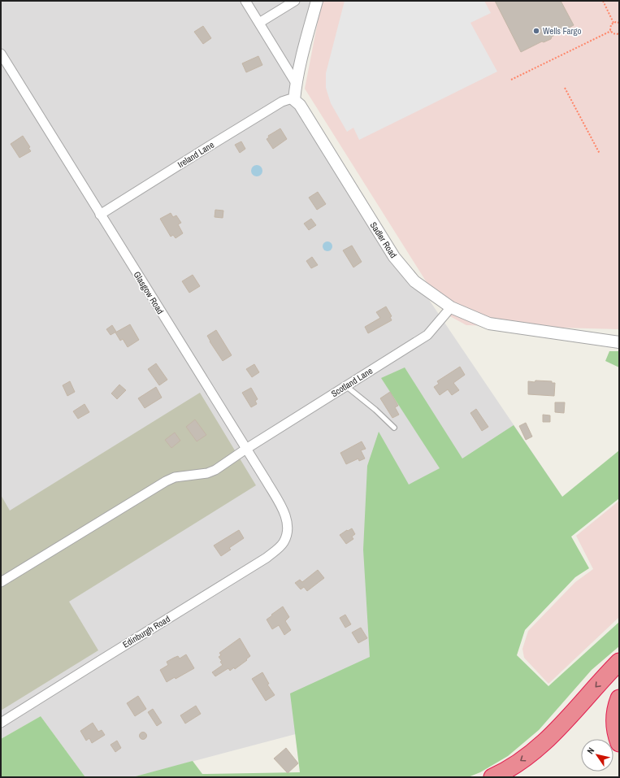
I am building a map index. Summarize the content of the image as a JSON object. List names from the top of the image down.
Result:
{
  "streets": {
    "street": [
      "Ireland Lane",
      "Sadler Road",
      "Glasgow Road",
      "Scotland Lane",
      "Edinburgh Road"
    ]
  },
  "crossings": [
    ["Ireland Lane", "Sadler Road"],
    ["Ireland Lane", "Glasgow Road"],
    ["Sadler Road", "Scotland Lane"],
    ["Glasgow Road", "Scotland Lane"],
    ["Glasgow Road", "Edinburgh Road"]
  ],
  "places": ["Wells Fargo"],
  "north": "top left"
}
